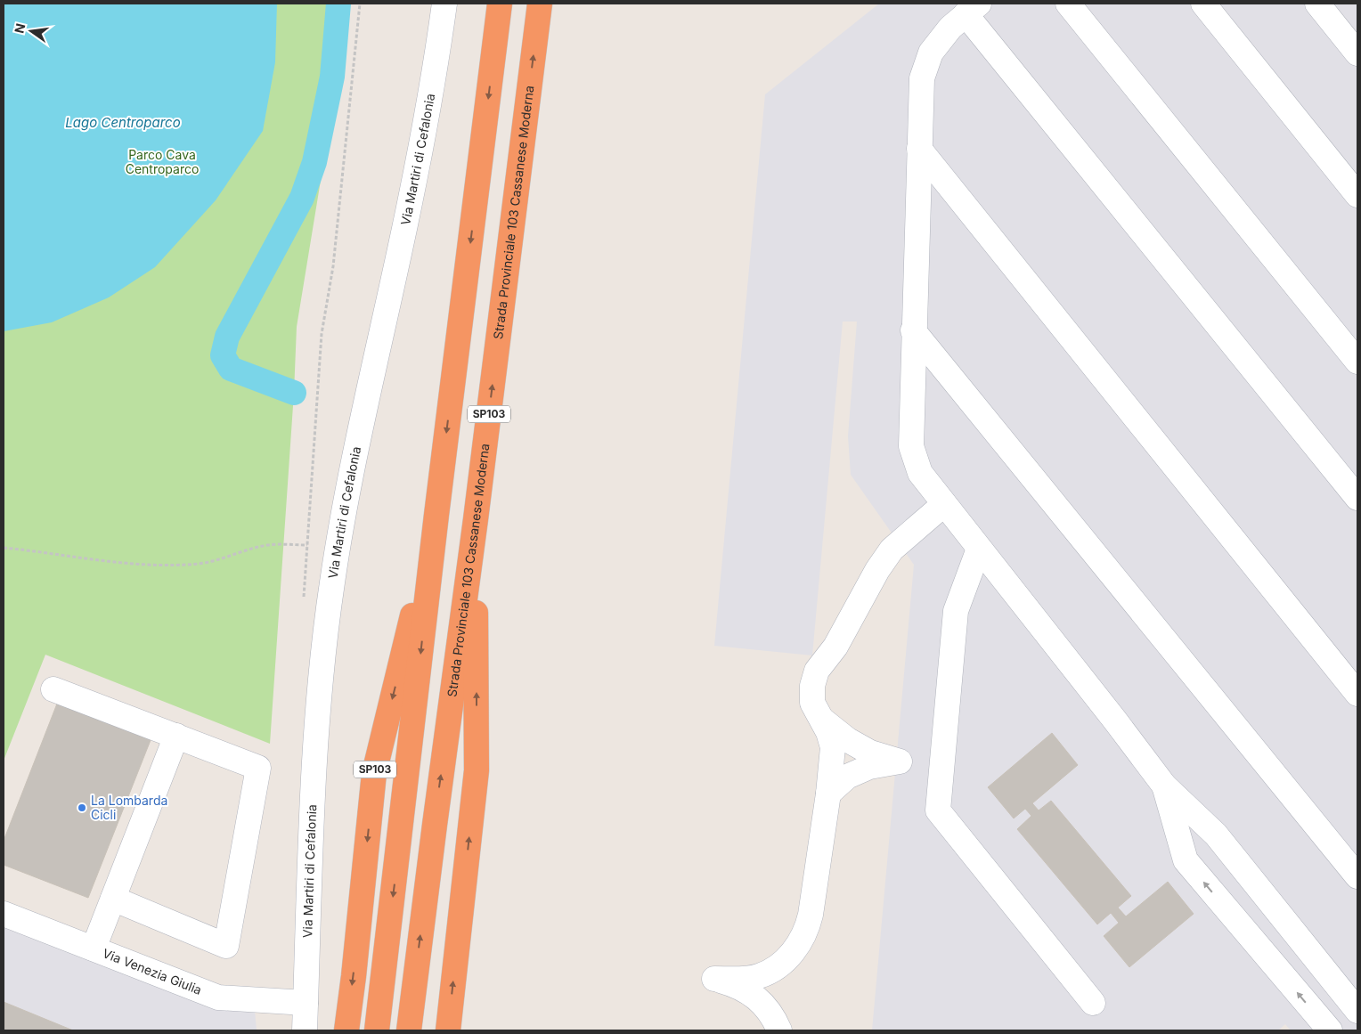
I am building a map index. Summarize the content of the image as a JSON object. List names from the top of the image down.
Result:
{
  "streets": {
    "highway": ["Strada Provinciale 103 Cassanese Moderna", "SP103"],
    "street": ["Via Martiri di Cefalonia", "Via Venezia Giulia"]
  },
  "crossings": [
    ["Via Martiri di Cefalonia", "Via Venezia Giulia"],
    ["Strada Provinciale 103 Cassanese Moderna", "SP103"]
  ],
  "water": ["Lago Centroparco"],
  "parks": ["Parco Cava Centroparco"],
  "places": ["La Lombarda Cicli"],
  "north": "left"
}
